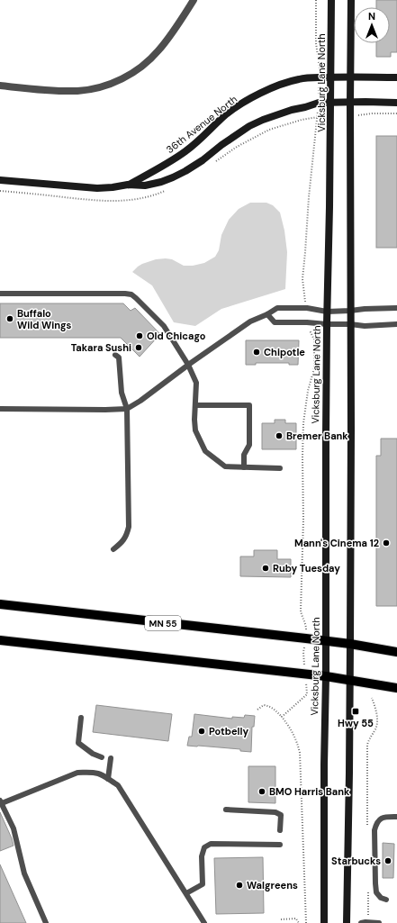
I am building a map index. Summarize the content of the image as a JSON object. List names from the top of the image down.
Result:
{
  "streets": {
    "main road": ["Vicksburg Lane North", "36th Avenue North", "MN 55"]
  },
  "crossings": [
    ["Vicksburg Lane North", "36th Avenue North"],
    ["Vicksburg Lane North", "MN 55"]
  ],
  "places": {
    "other": [
      "Buffalo Wild Wings",
      "Old Chicago",
      "Takara Sushi",
      "Chipotle",
      "Bremer Bank",
      "Mann's Cinema 12",
      "Ruby Tuesday",
      "Potbelly",
      "BMO Harris Bank",
      "Starbucks",
      "Walgreens"
    ],
    "transit": ["Hwy 55"]
  },
  "north": "top"
}
